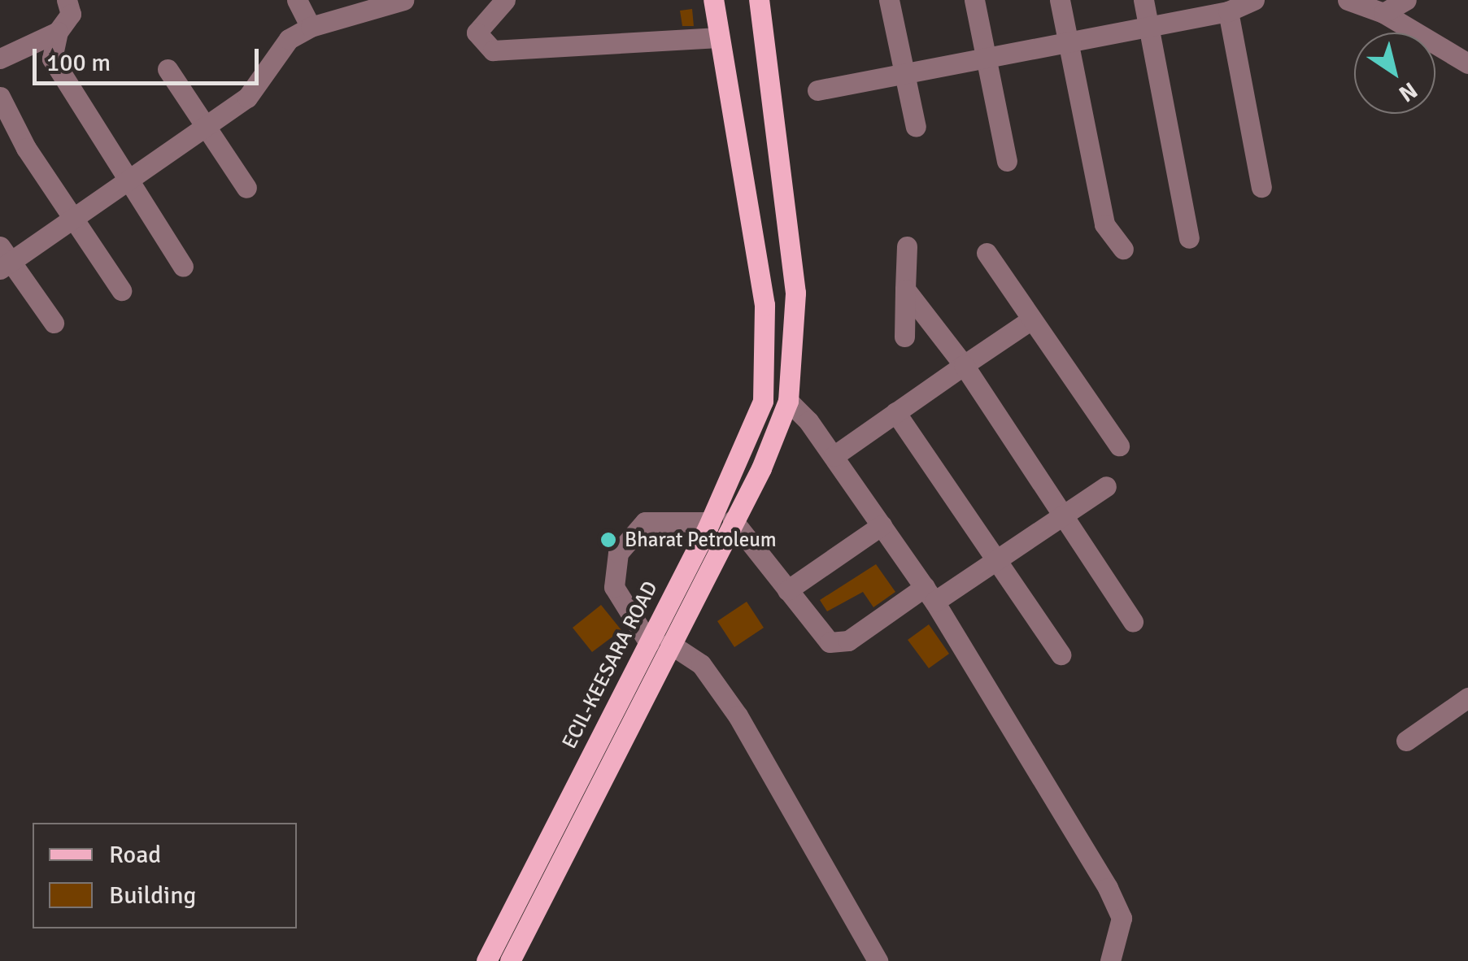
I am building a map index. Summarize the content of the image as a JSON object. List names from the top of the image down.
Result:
{
  "streets": {
    "main road": ["ECIL-KEESARA ROAD"]
  },
  "places": ["Bharat Petroleum"],
  "legend": ["Road", "Building"],
  "scale_bar": "100 m",
  "north": "bottom right"
}
